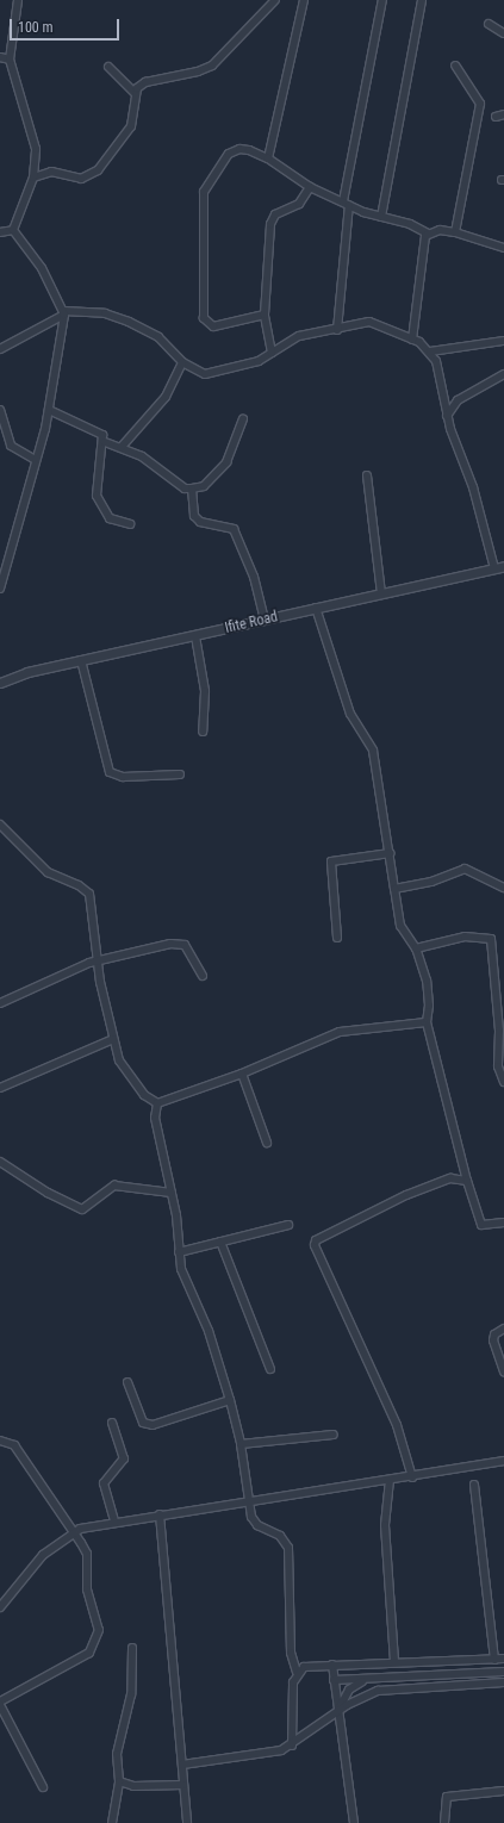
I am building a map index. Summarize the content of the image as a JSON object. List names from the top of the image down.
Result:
{
  "streets": {
    "street": ["Ifite Road"]
  },
  "scale_bar": "100 m"
}
